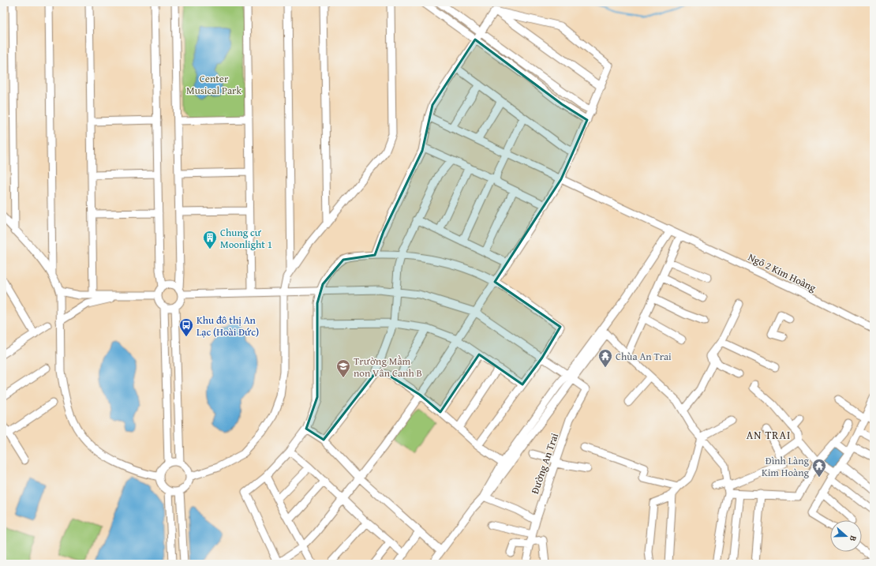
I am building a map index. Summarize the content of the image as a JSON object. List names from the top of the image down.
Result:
{
  "streets": {
    "street": ["Ngõ 2 Kim Hoàng", "Đường An Trai"]
  },
  "districts": ["AN TRAI"],
  "parks": ["Center Musical Park"],
  "places": {
    "building": ["Chung cư Moonlight 1"],
    "bus stop": ["Khu đô thị An Lạc (Hoài Đức)"],
    "temple": ["Chùa An Trai", "Đình Làng Kim Hoàng"],
    "school or university": ["Trường Mầm non Vân Canh B"]
  },
  "north": "right"
}
